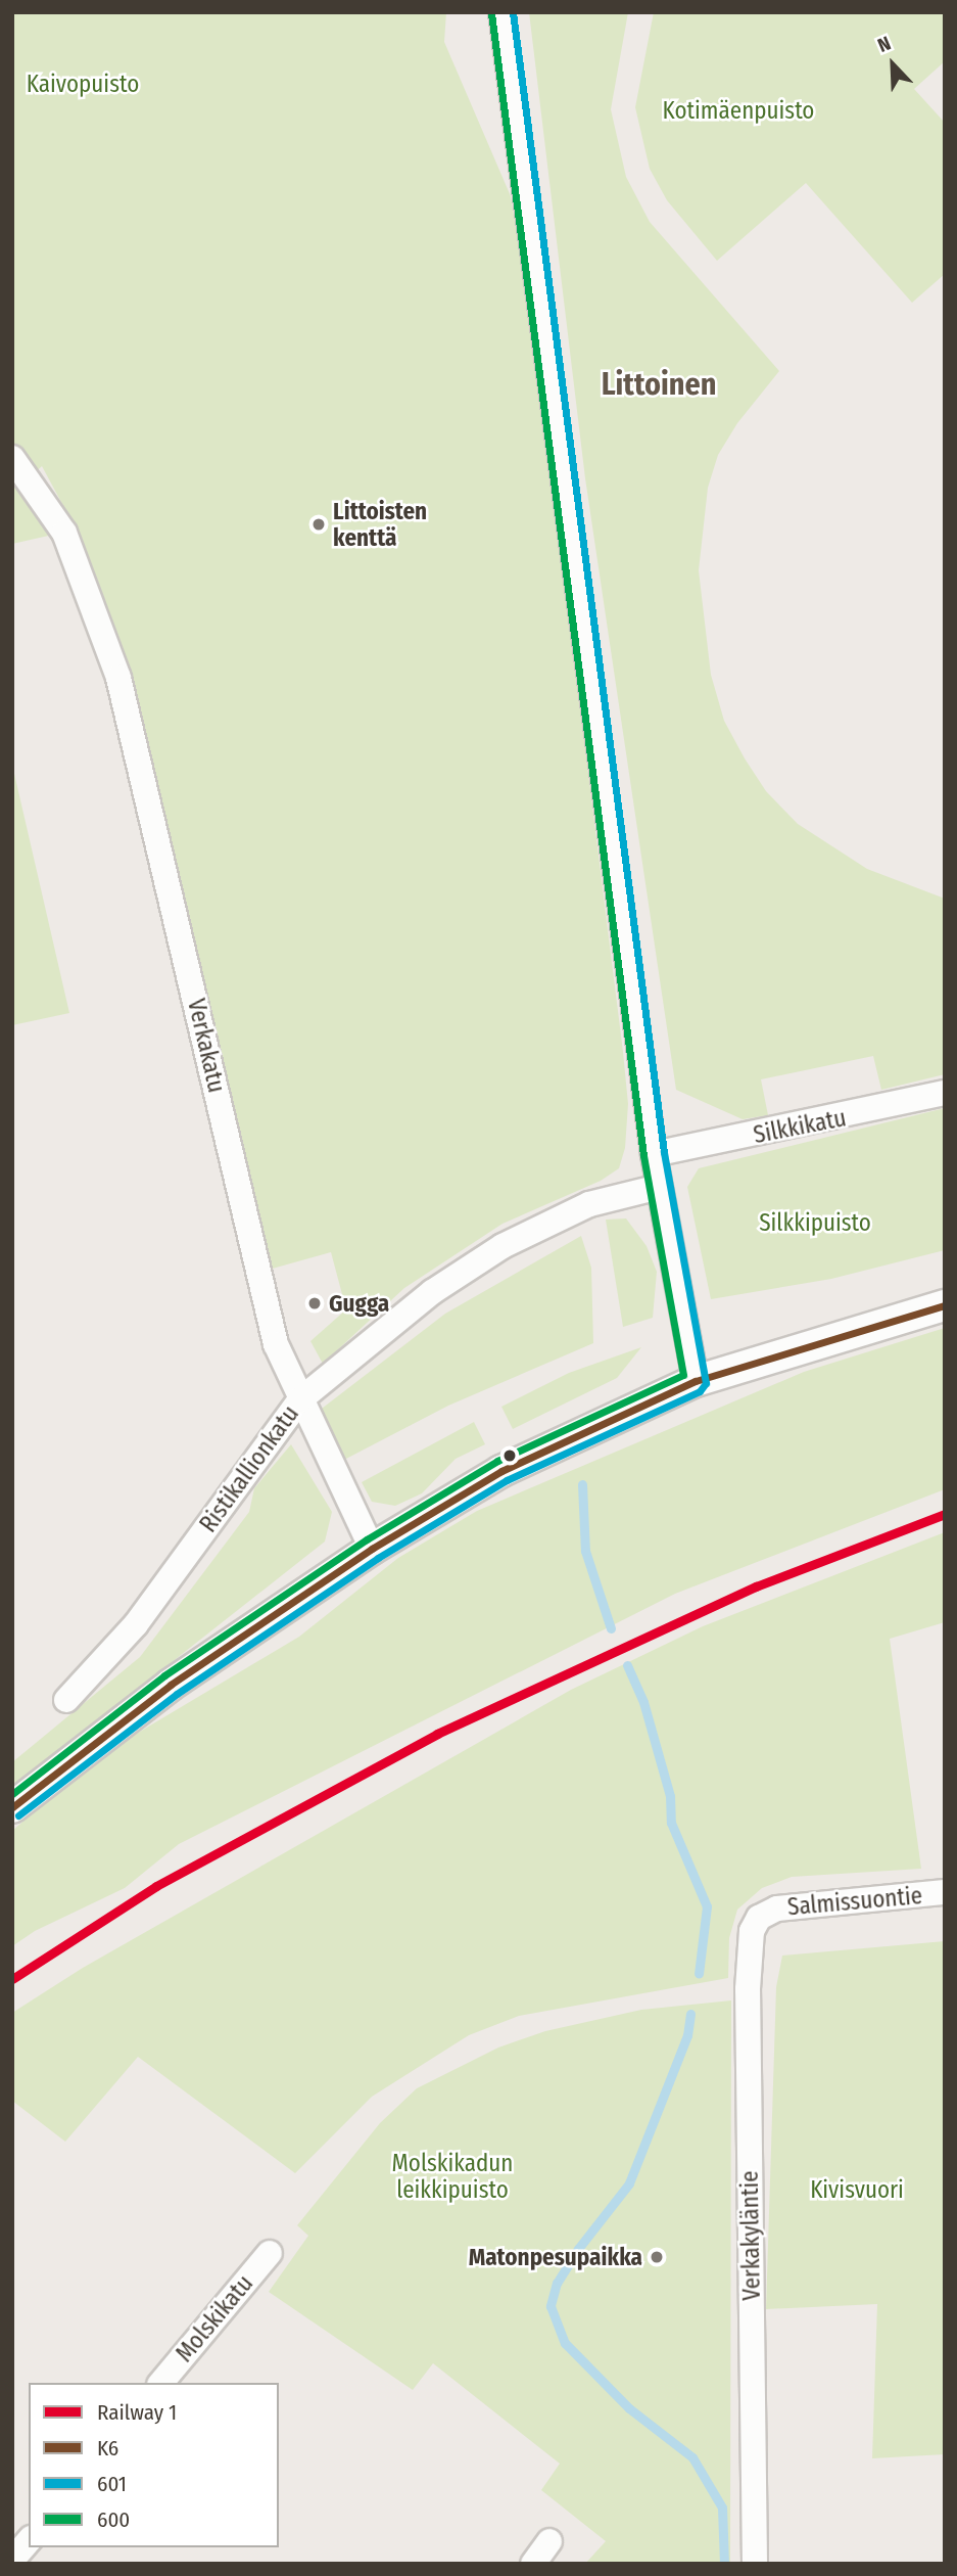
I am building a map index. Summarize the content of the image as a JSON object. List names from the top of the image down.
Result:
{
  "streets": {
    "street": [
      "Verkakatu",
      "Silkkikatu",
      "Ristikallionkatu",
      "Salmissuontie",
      "Verkakyläntie",
      "Molskikatu"
    ]
  },
  "crossings": [
    ["Verkakatu", "Ristikallionkatu"],
    ["Salmissuontie", "Verkakyläntie"]
  ],
  "districts": ["Littoinen"],
  "parks": [
    "Kaivopuisto",
    "Kotimäenpuisto",
    "Silkkipuisto",
    "Molskikadun leikkipuisto",
    "Kivisvuori"
  ],
  "places": ["Littoisten kenttä", "Gugga", "Matonpesupaikka"],
  "lines": [
    "transit line 601",
    "transit line 600",
    "transit line K6",
    "rail line 1"
  ],
  "legend": [
    "Railway 1",
    "K6",
    "601",
    "600"
  ],
  "north": "top left"
}
